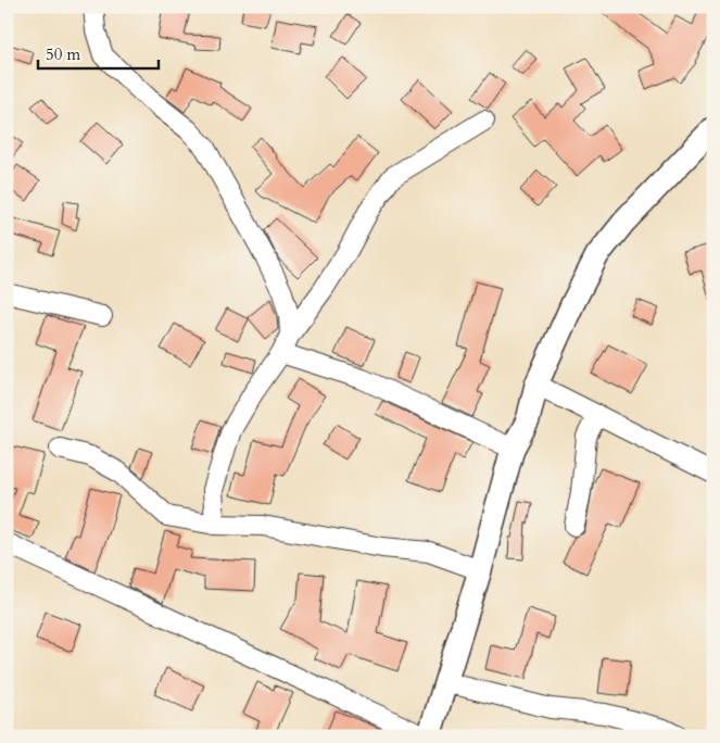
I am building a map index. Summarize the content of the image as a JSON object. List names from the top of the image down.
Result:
{
  "scale_bar": "50 m"
}
